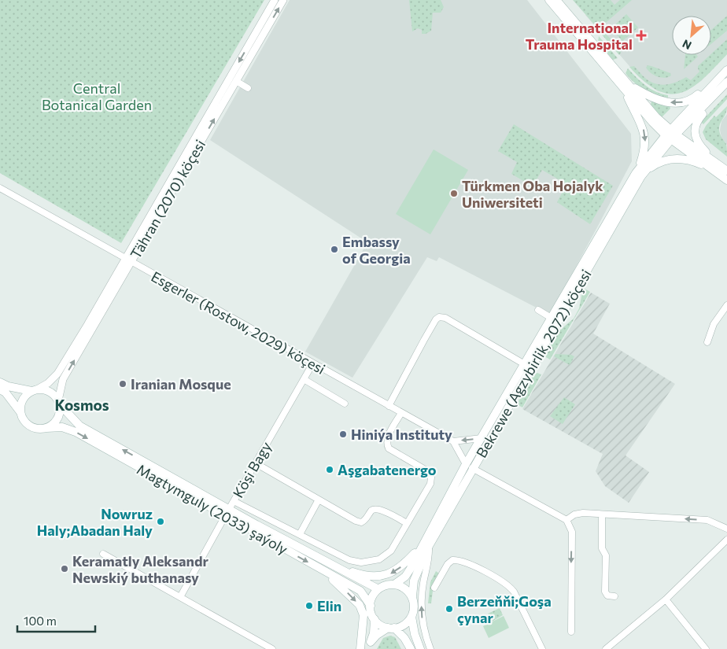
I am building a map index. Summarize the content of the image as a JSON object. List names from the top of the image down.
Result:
{
  "streets": {
    "main road": ["Bekrewe (Agzybirlik, 2072) köçesi", "Magtymguly (2033) şaýoly"],
    "street": ["Tähran (2070) köçesi", "Esgerler (Rostow, 2029) köçesi", "Köşi Bagy"]
  },
  "crossings": [
    ["Tähran (2070) köçesi", "Esgerler (Rostow, 2029) köçesi"],
    ["Tähran (2070) köçesi", "Magtymguly (2033) şaýoly"],
    ["Esgerler (Rostow, 2029) köçesi", "Bekrewe (Agzybirlik, 2072) köçesi"],
    ["Esgerler (Rostow, 2029) köçesi", "Köşi Bagy"],
    ["Bekrewe (Agzybirlik, 2072) köçesi", "Magtymguly (2033) şaýoly"],
    ["Köşi Bagy", "Magtymguly (2033) şaýoly"]
  ],
  "districts": ["Kosmos"],
  "parks": ["Central Botanical Garden"],
  "places": {
    "health": ["International Trauma Hospital"],
    "other": [
      "Türkmen Oba Hojalyk Uniwersiteti",
      "Embassy of Georgia",
      "Iranian Mosque",
      "Hiniýa Instituty",
      "Aşgabatenergo",
      "Nowruz Haly;Abadan Haly",
      "Keramatly Aleksandr Newskiý buthanasy",
      "Elin",
      "Berzeňňi;Goşa çynar"
    ]
  },
  "scale_bar": "100 m",
  "north": "bottom left"
}
